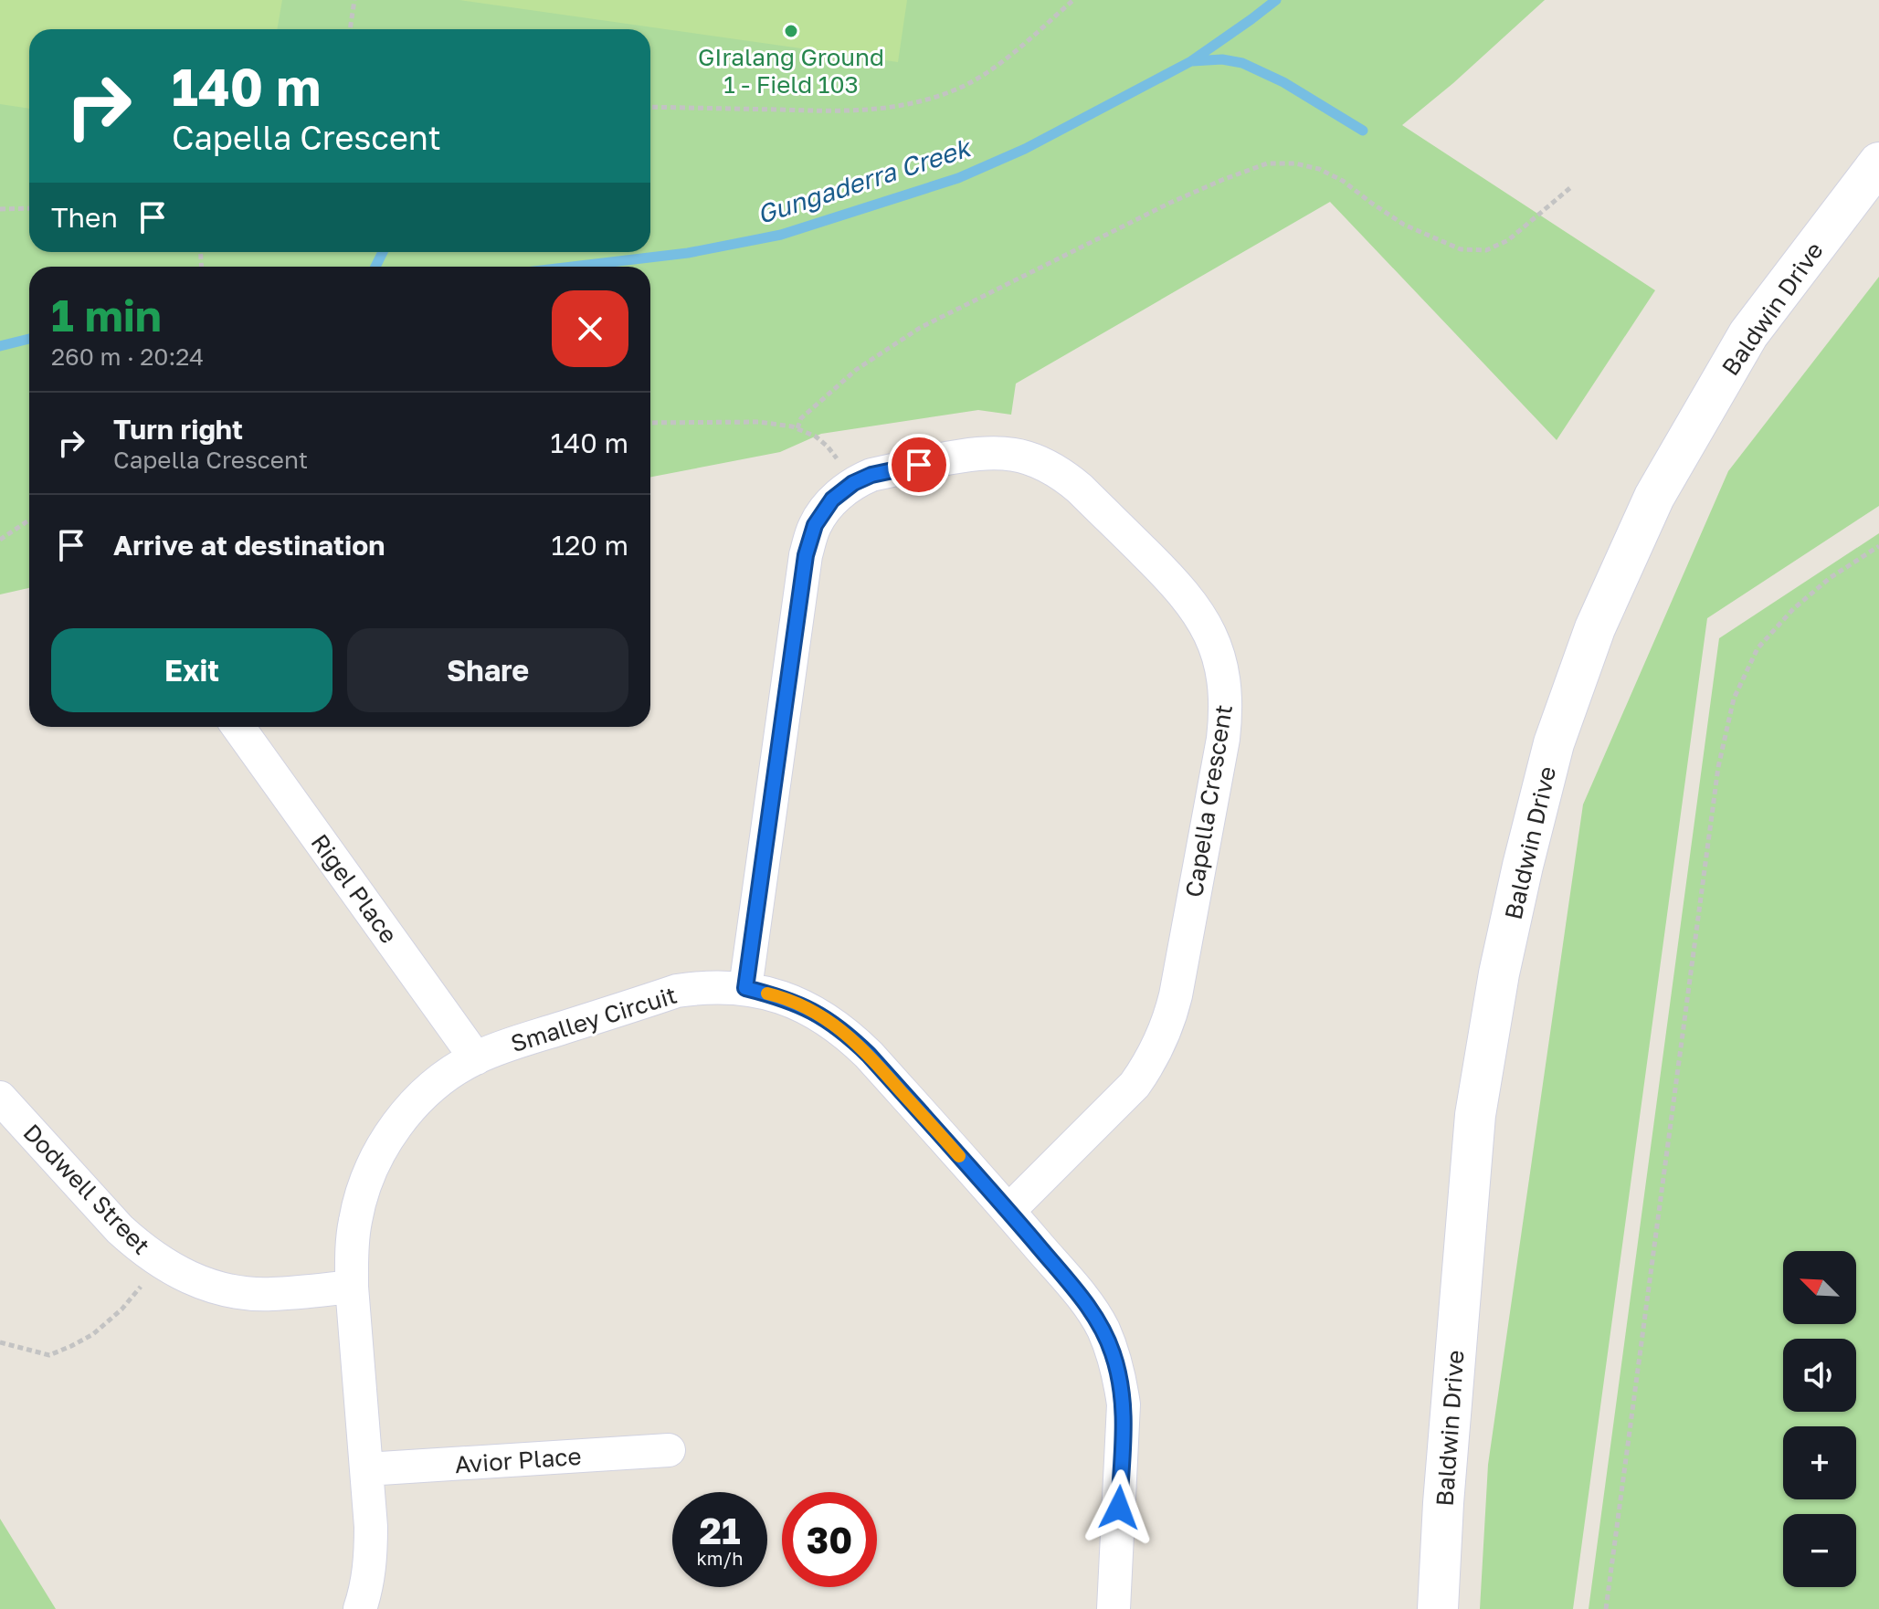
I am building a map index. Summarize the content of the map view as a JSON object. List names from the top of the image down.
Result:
{
  "streets": {
    "main road": ["Baldwin Drive"],
    "street": [
      "Capella Crescent",
      "Rigel Place",
      "Smalley Circuit",
      "Dodwell Street",
      "Avior Place"
    ]
  },
  "crossings": [
    ["Capella Crescent", "Smalley Circuit"],
    ["Rigel Place", "Smalley Circuit"],
    ["Smalley Circuit", "Dodwell Street"],
    ["Smalley Circuit", "Avior Place"]
  ],
  "water": ["Gungaderra Creek"],
  "places": ["GIralang Ground 1 - Field 103"],
  "north": "top left",
  "page": {
    "turn": ["140 m", "Capella Crescent"],
    "then": "Then",
    "heading": ["1 min", "260 m · 20:24"],
    "list": [
      {
        "name": "Turn right",
        "note": "Capella Crescent",
        "value": "140 m"
      },
      {
        "name": "Arrive at destination",
        "value": "120 m"
      }
    ],
    "buttons": ["Exit", "Share"],
    "map_buttons": ["+", "−"],
    "speed": "21 km/h",
    "limit": "30"
  }
}
